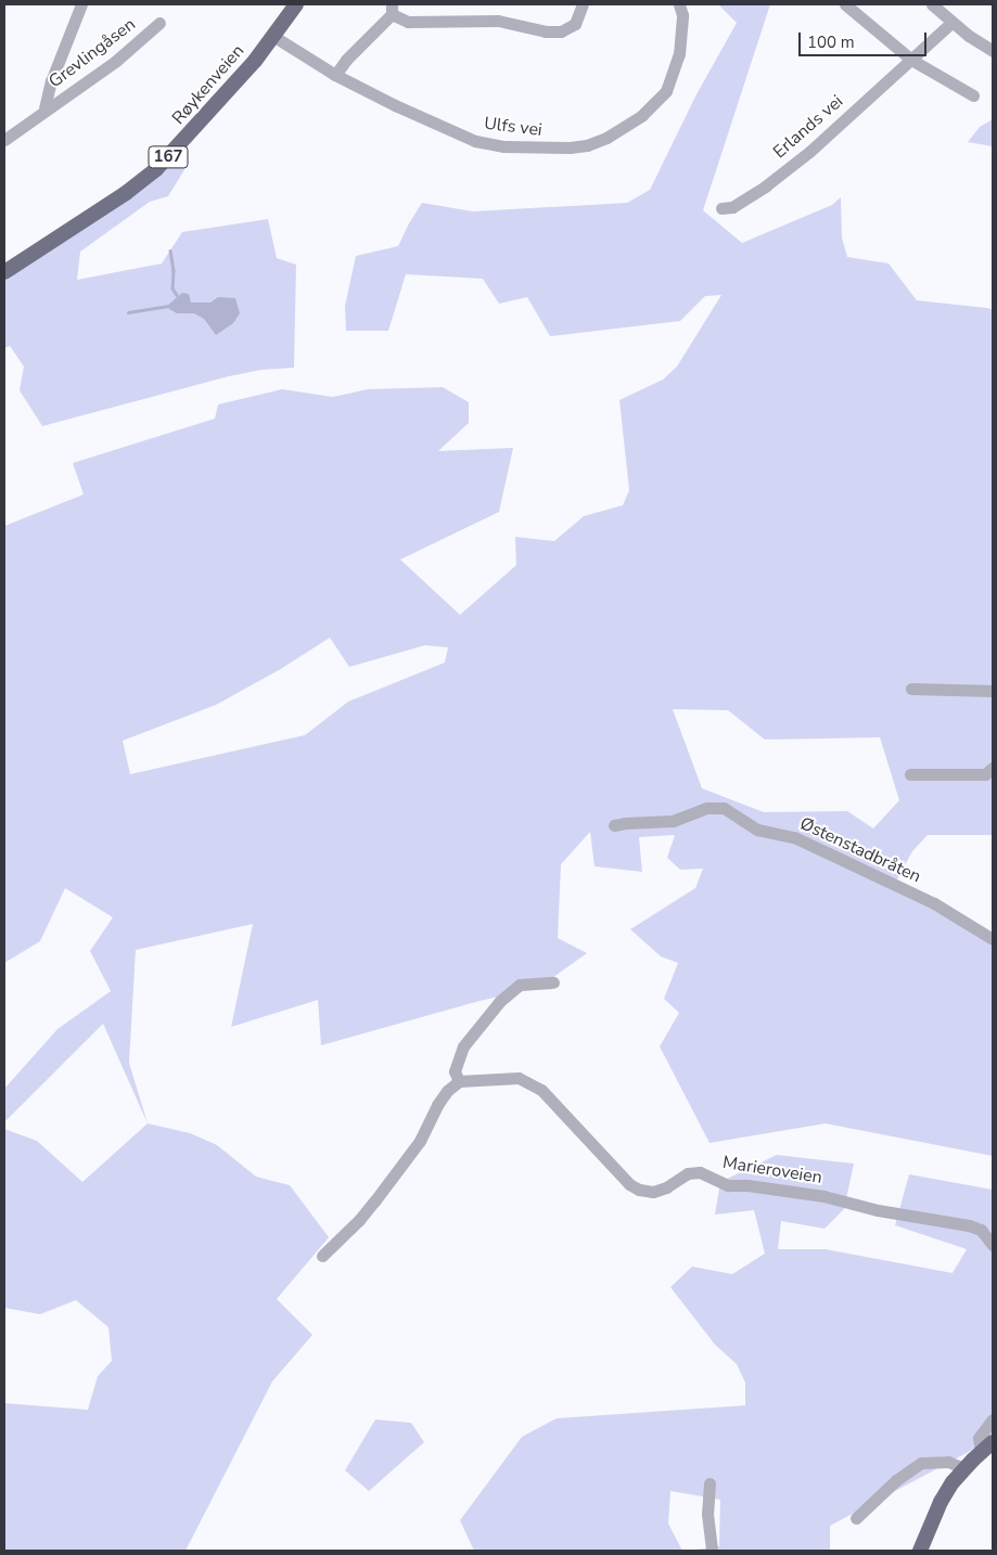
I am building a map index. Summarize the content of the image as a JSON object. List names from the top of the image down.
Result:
{
  "streets": {
    "main road": ["Røykenveien", "167"],
    "street": [
      "Grevlingåsen",
      "Ulfs vei",
      "Erlands vei",
      "Østenstadbråten",
      "Marieroveien"
    ]
  },
  "crossings": [
    ["Røykenveien", "Ulfs vei"]
  ],
  "scale_bar": "100 m"
}
